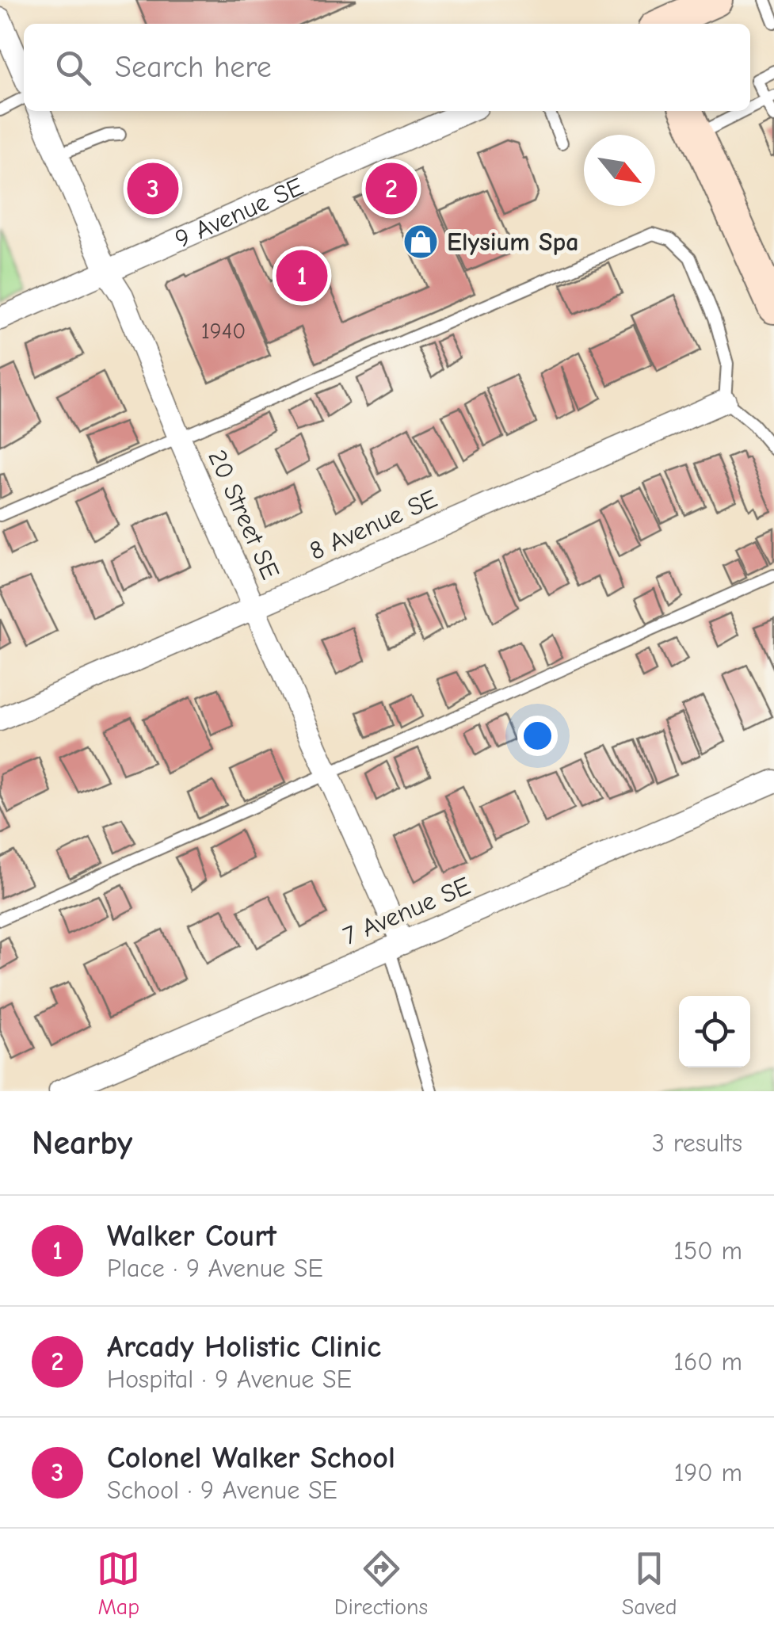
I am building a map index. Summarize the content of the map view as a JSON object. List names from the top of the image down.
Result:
{
  "streets": {
    "street": [
      "9 Avenue SE",
      "20 Street SE",
      "8 Avenue SE",
      "7 Avenue SE"
    ]
  },
  "crossings": [
    ["9 Avenue SE", "20 Street SE"],
    ["20 Street SE", "8 Avenue SE"],
    ["20 Street SE", "7 Avenue SE"]
  ],
  "places": {
    "shop": ["Elysium Spa"]
  },
  "house_numbers": ["1940"],
  "north": "bottom right",
  "page": {
    "search": "Search here",
    "pins": ["2", "3", "1"],
    "heading": ["Nearby", "3 results"],
    "list": [
      {
        "mark": "1",
        "name": "Walker Court",
        "note": "Place · 9 Avenue SE",
        "value": "150 m"
      },
      {
        "mark": "2",
        "name": "Arcady Holistic Clinic",
        "note": "Hospital · 9 Avenue SE",
        "value": "160 m"
      },
      {
        "mark": "3",
        "name": "Colonel Walker School",
        "note": "School · 9 Avenue SE",
        "value": "190 m"
      }
    ],
    "nav": ["Map", "Directions", "Saved"]
  }
}
